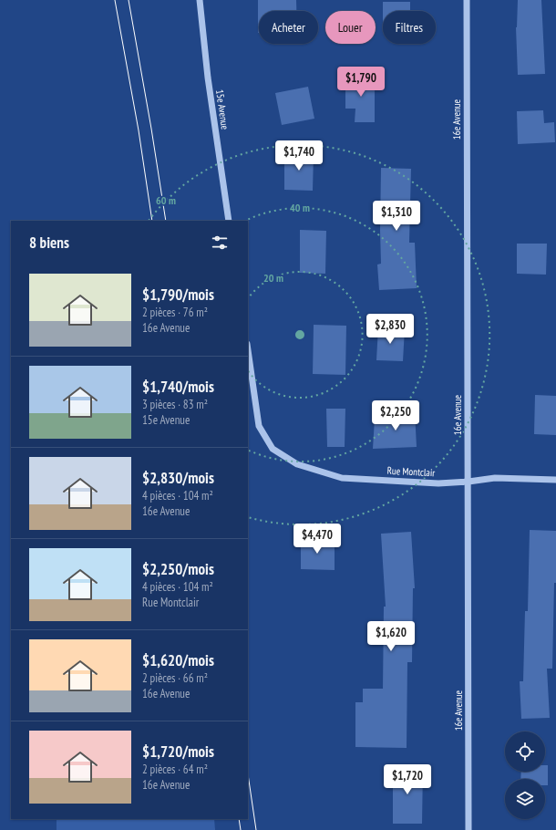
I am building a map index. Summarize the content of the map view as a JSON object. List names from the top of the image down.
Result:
{
  "streets": {
    "street": ["15e Avenue", "16e Avenue", "Rue Montclair"]
  },
  "crossings": [
    ["16e Avenue", "Rue Montclair"]
  ],
  "page": {
    "chip": ["Acheter", "Louer", "Filtres"],
    "price": [
      "$1,790",
      "$1,740",
      "$1,310",
      "$2,830",
      "$2,250",
      "$4,470",
      "$1,620",
      "$1,720"
    ],
    "heading": "8 biens",
    "list": [
      {
        "name": "$1,790/mois",
        "note": "2 pièces · 76 m² · 16e Avenue"
      },
      {
        "name": "$1,740/mois",
        "note": "3 pièces · 83 m² · 15e Avenue"
      },
      {
        "name": "$2,830/mois",
        "note": "4 pièces · 104 m² · 16e Avenue"
      },
      {
        "name": "$2,250/mois",
        "note": "4 pièces · 104 m² · Rue Montclair"
      },
      {
        "name": "$1,620/mois",
        "note": "2 pièces · 66 m² · 16e Avenue"
      },
      {
        "name": "$1,720/mois",
        "note": "2 pièces · 64 m² · 16e Avenue"
      }
    ]
  },
  "rings": ["60 m", "40 m", "20 m"]
}
